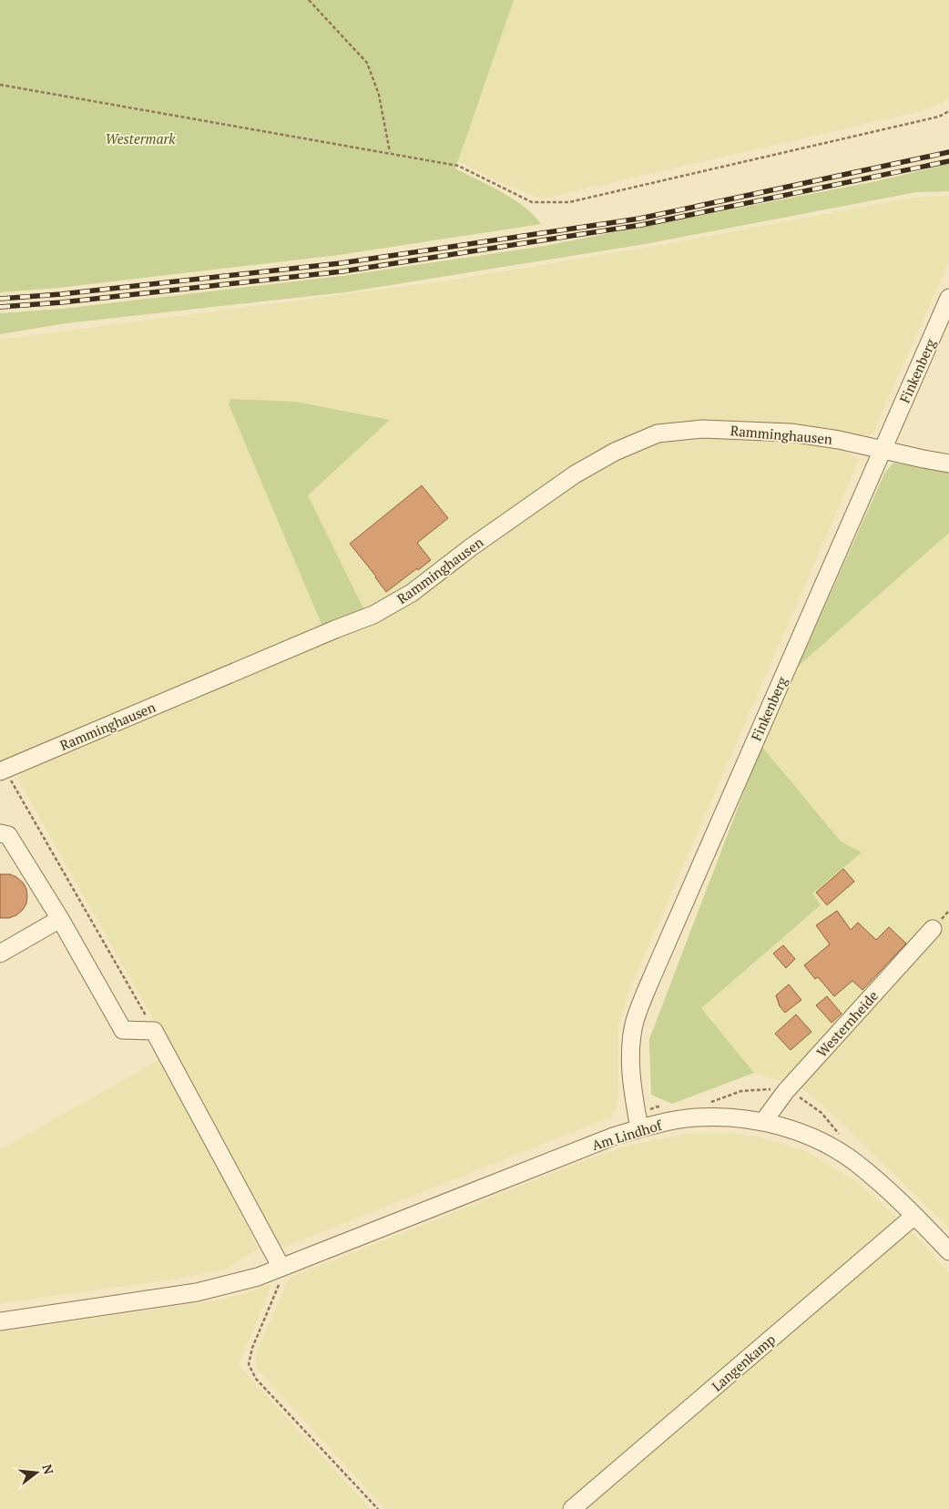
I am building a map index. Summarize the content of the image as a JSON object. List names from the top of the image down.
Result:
{
  "streets": {
    "street": [
      "Finkenberg",
      "Ramminghausen",
      "Westernheide",
      "Am Lindhof",
      "Langenkamp"
    ]
  },
  "crossings": [
    ["Finkenberg", "Ramminghausen"],
    ["Finkenberg", "Am Lindhof"],
    ["Westernheide", "Am Lindhof"],
    ["Am Lindhof", "Langenkamp"]
  ],
  "parks": ["Westermark"],
  "north": "right"
}
